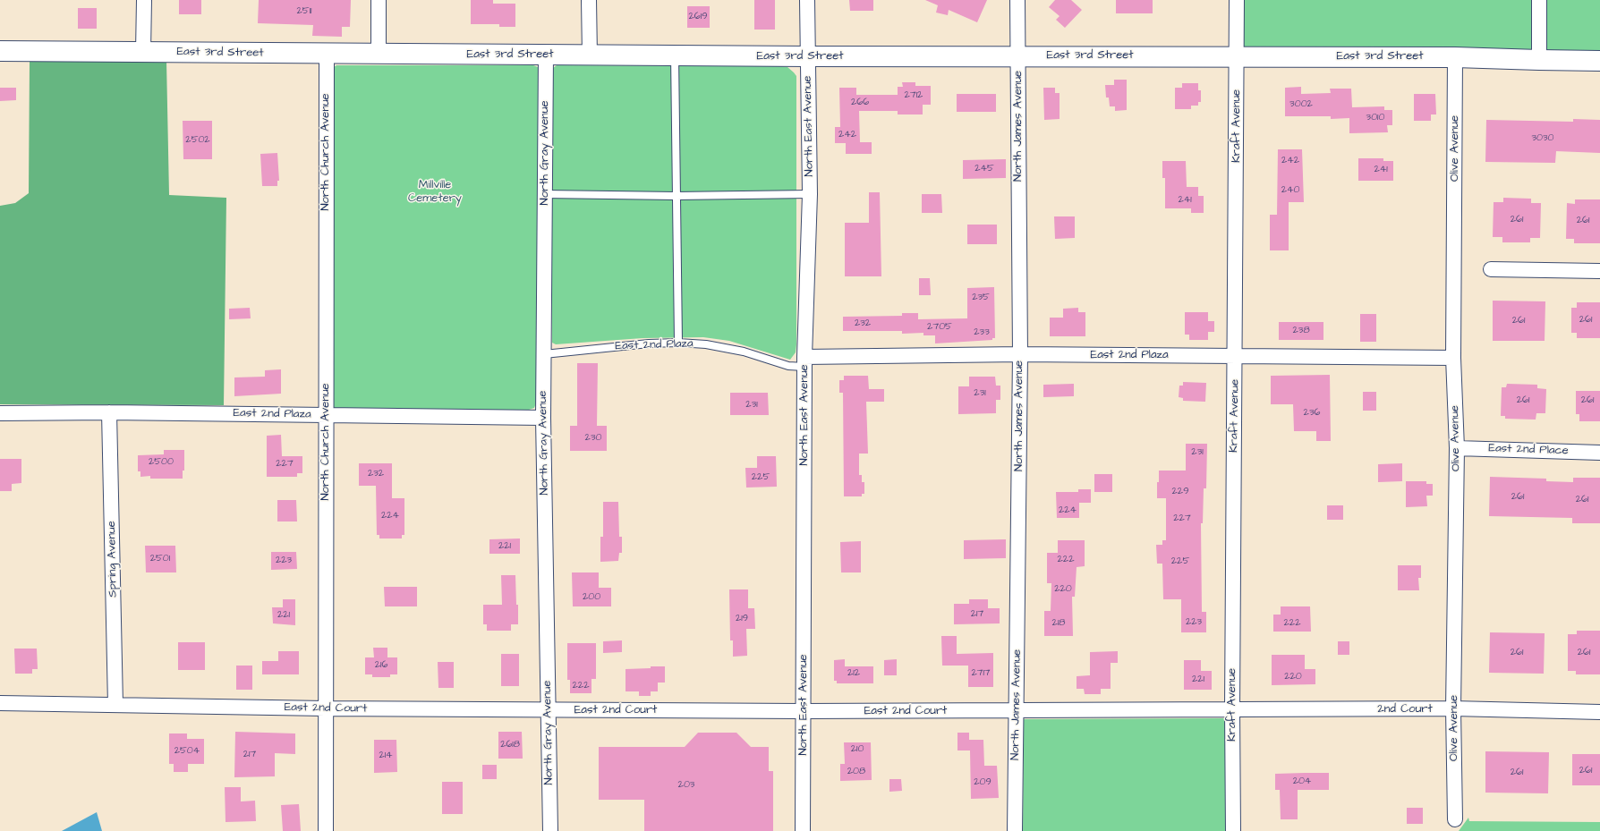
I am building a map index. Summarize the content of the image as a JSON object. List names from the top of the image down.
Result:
{
  "streets": {
    "street": [
      "East 3rd Street",
      "North East Avenue",
      "North James Avenue",
      "Kraft Avenue",
      "Olive Avenue",
      "North Church Avenue",
      "North Gray Avenue",
      "East 2nd Plaza",
      "East 2nd Place",
      "Spring Avenue",
      "East 2nd Court",
      "2nd Court"
    ]
  },
  "crossings": [
    ["East 3rd Street", "North East Avenue"],
    ["East 3rd Street", "North James Avenue"],
    ["East 3rd Street", "Kraft Avenue"],
    ["East 3rd Street", "Olive Avenue"],
    ["East 3rd Street", "North Church Avenue"],
    ["East 3rd Street", "North Gray Avenue"],
    ["North East Avenue", "East 2nd Plaza"],
    ["North East Avenue", "East 2nd Court"],
    ["North James Avenue", "East 2nd Plaza"],
    ["North James Avenue", "East 2nd Court"],
    ["Kraft Avenue", "East 2nd Plaza"],
    ["Kraft Avenue", "East 2nd Court"],
    ["Kraft Avenue", "2nd Court"],
    ["Olive Avenue", "East 2nd Plaza"],
    ["Olive Avenue", "East 2nd Place"],
    ["Olive Avenue", "2nd Court"],
    ["North Church Avenue", "East 2nd Plaza"],
    ["North Church Avenue", "East 2nd Court"],
    ["North Gray Avenue", "East 2nd Plaza"],
    ["North Gray Avenue", "East 2nd Court"],
    ["East 2nd Plaza", "Spring Avenue"],
    ["Spring Avenue", "East 2nd Court"],
    ["East 2nd Court", "2nd Court"]
  ],
  "parks": ["Millville Cemetery"],
  "house_numbers": [
    "2511",
    "2619",
    "2712",
    "266",
    "3002",
    "3010",
    "242",
    "3030",
    "2502",
    "242",
    "245",
    "241",
    "240",
    "241",
    "261",
    "261",
    "235",
    "261",
    "261",
    "232",
    "2705",
    "238",
    "233",
    "231",
    "261",
    "261",
    "231",
    "236",
    "230",
    "231",
    "2500",
    "227",
    "232",
    "225",
    "229",
    "261",
    "261",
    "224",
    "224",
    "227",
    "221",
    "2501",
    "222",
    "223",
    "225",
    "220",
    "200",
    "217",
    "221",
    "219",
    "223",
    "218",
    "222",
    "261",
    "261",
    "216",
    "212",
    "2717",
    "220",
    "221",
    "222",
    "2618",
    "210",
    "2504",
    "217",
    "214",
    "261",
    "208",
    "261",
    "204",
    "209",
    "203"
  ]
}
